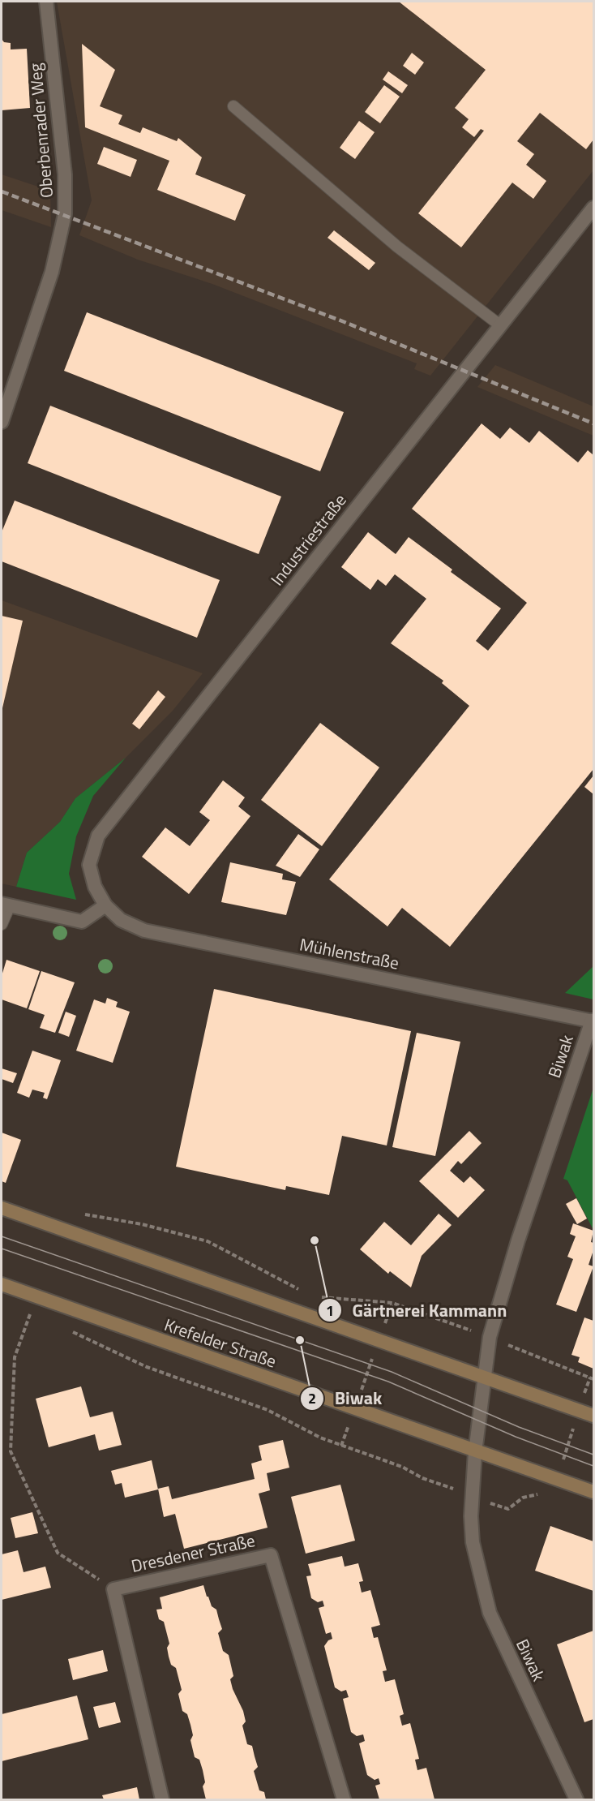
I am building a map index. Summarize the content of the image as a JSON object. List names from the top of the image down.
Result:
{
  "streets": {
    "main road": ["Krefelder Straße"],
    "street": [
      "Oberbenrader Weg",
      "Industriestraße",
      "Mühlenstraße",
      "Biwak",
      "Dresdener Straße"
    ]
  },
  "crossings": [
    ["Industriestraße", "Mühlenstraße"],
    ["Mühlenstraße", "Biwak"],
    ["Biwak", "Krefelder Straße"]
  ],
  "places": ["Gärtnerei Kammann", "Biwak"]
}
